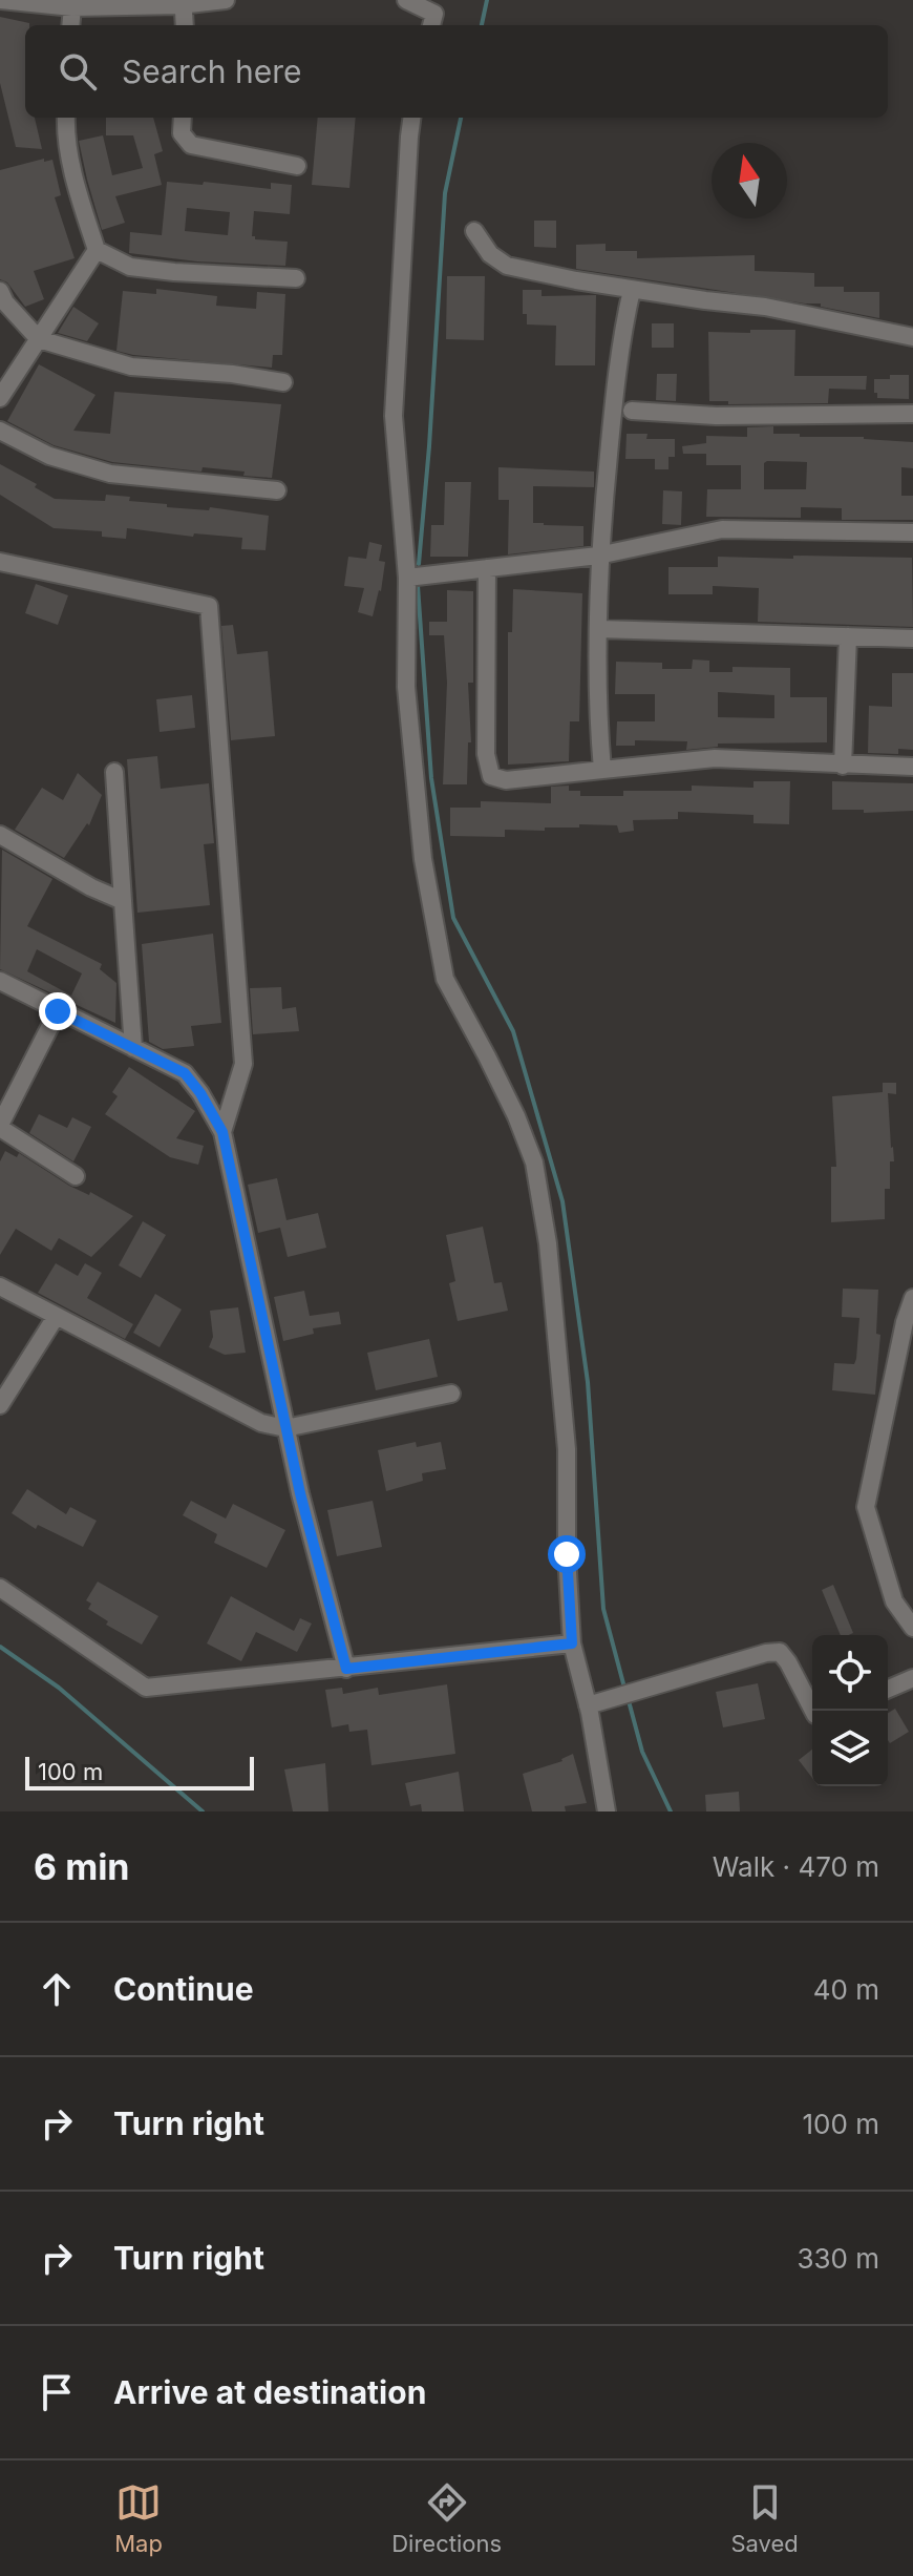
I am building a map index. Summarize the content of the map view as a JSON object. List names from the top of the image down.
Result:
{
  "scale_bar": "100 m",
  "north": "top",
  "page": {
    "search": "Search here",
    "scale": "100 m",
    "heading": ["6 min", "Walk · 470 m"],
    "list": [
      ["Continue", "40 m"],
      ["Turn right", "100 m"],
      ["Turn right", "330 m"],
      "Arrive at destination"
    ],
    "nav": ["Map", "Directions", "Saved"]
  }
}
